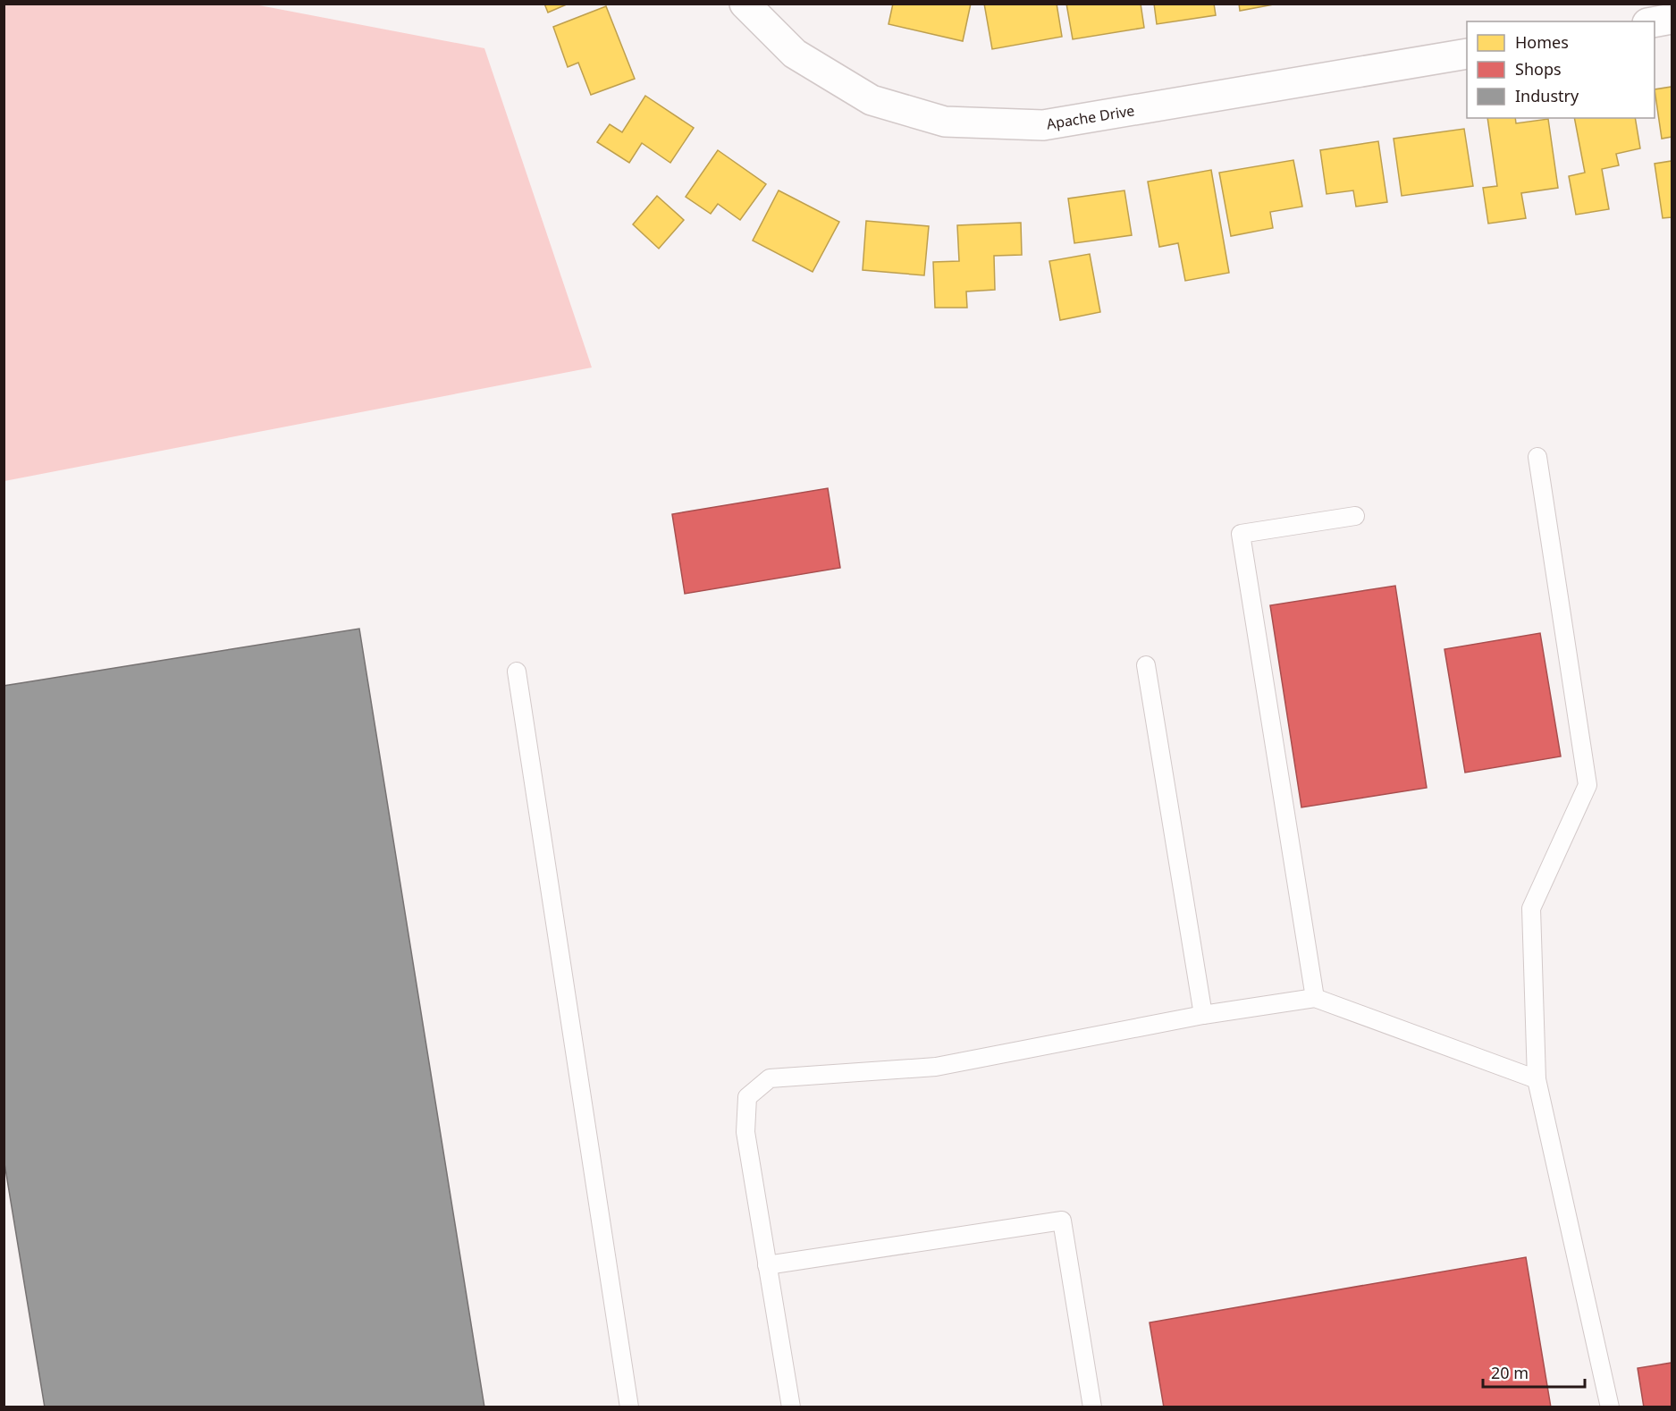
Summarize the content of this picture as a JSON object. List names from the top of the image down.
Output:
{
  "streets": {
    "street": ["Apache Drive"]
  },
  "legend": ["Homes", "Shops", "Industry"],
  "scale_bar": "20 m"
}
